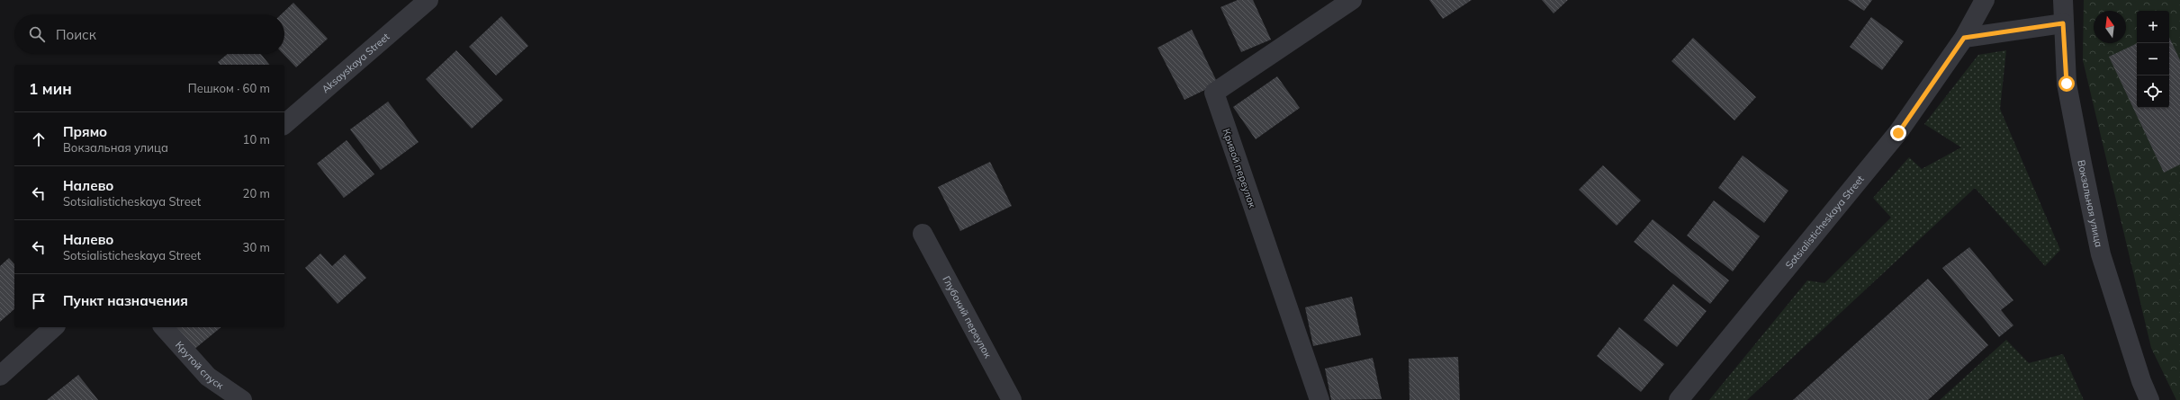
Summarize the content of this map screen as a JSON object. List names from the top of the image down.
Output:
{
  "streets": {
    "street": [
      "Aksayskaya Street",
      "Кривой переулок",
      "Вокзальная улица",
      "Sotsialisticheskaya Street",
      "Глубокий переулок",
      "Крутой спуск"
    ]
  },
  "north": "top",
  "page": {
    "map_buttons": ["+", "−"],
    "search": "Поиск",
    "heading": ["1 мин", "Пешком · 60 m"],
    "list": [
      ["Прямо", "Вокзальная улица", "10 m"],
      ["Налево", "Sotsialisticheskaya Street", "20 m"],
      ["Налево", "Sotsialisticheskaya Street", "30 m"],
      "Пункт назначения"
    ]
  }
}
